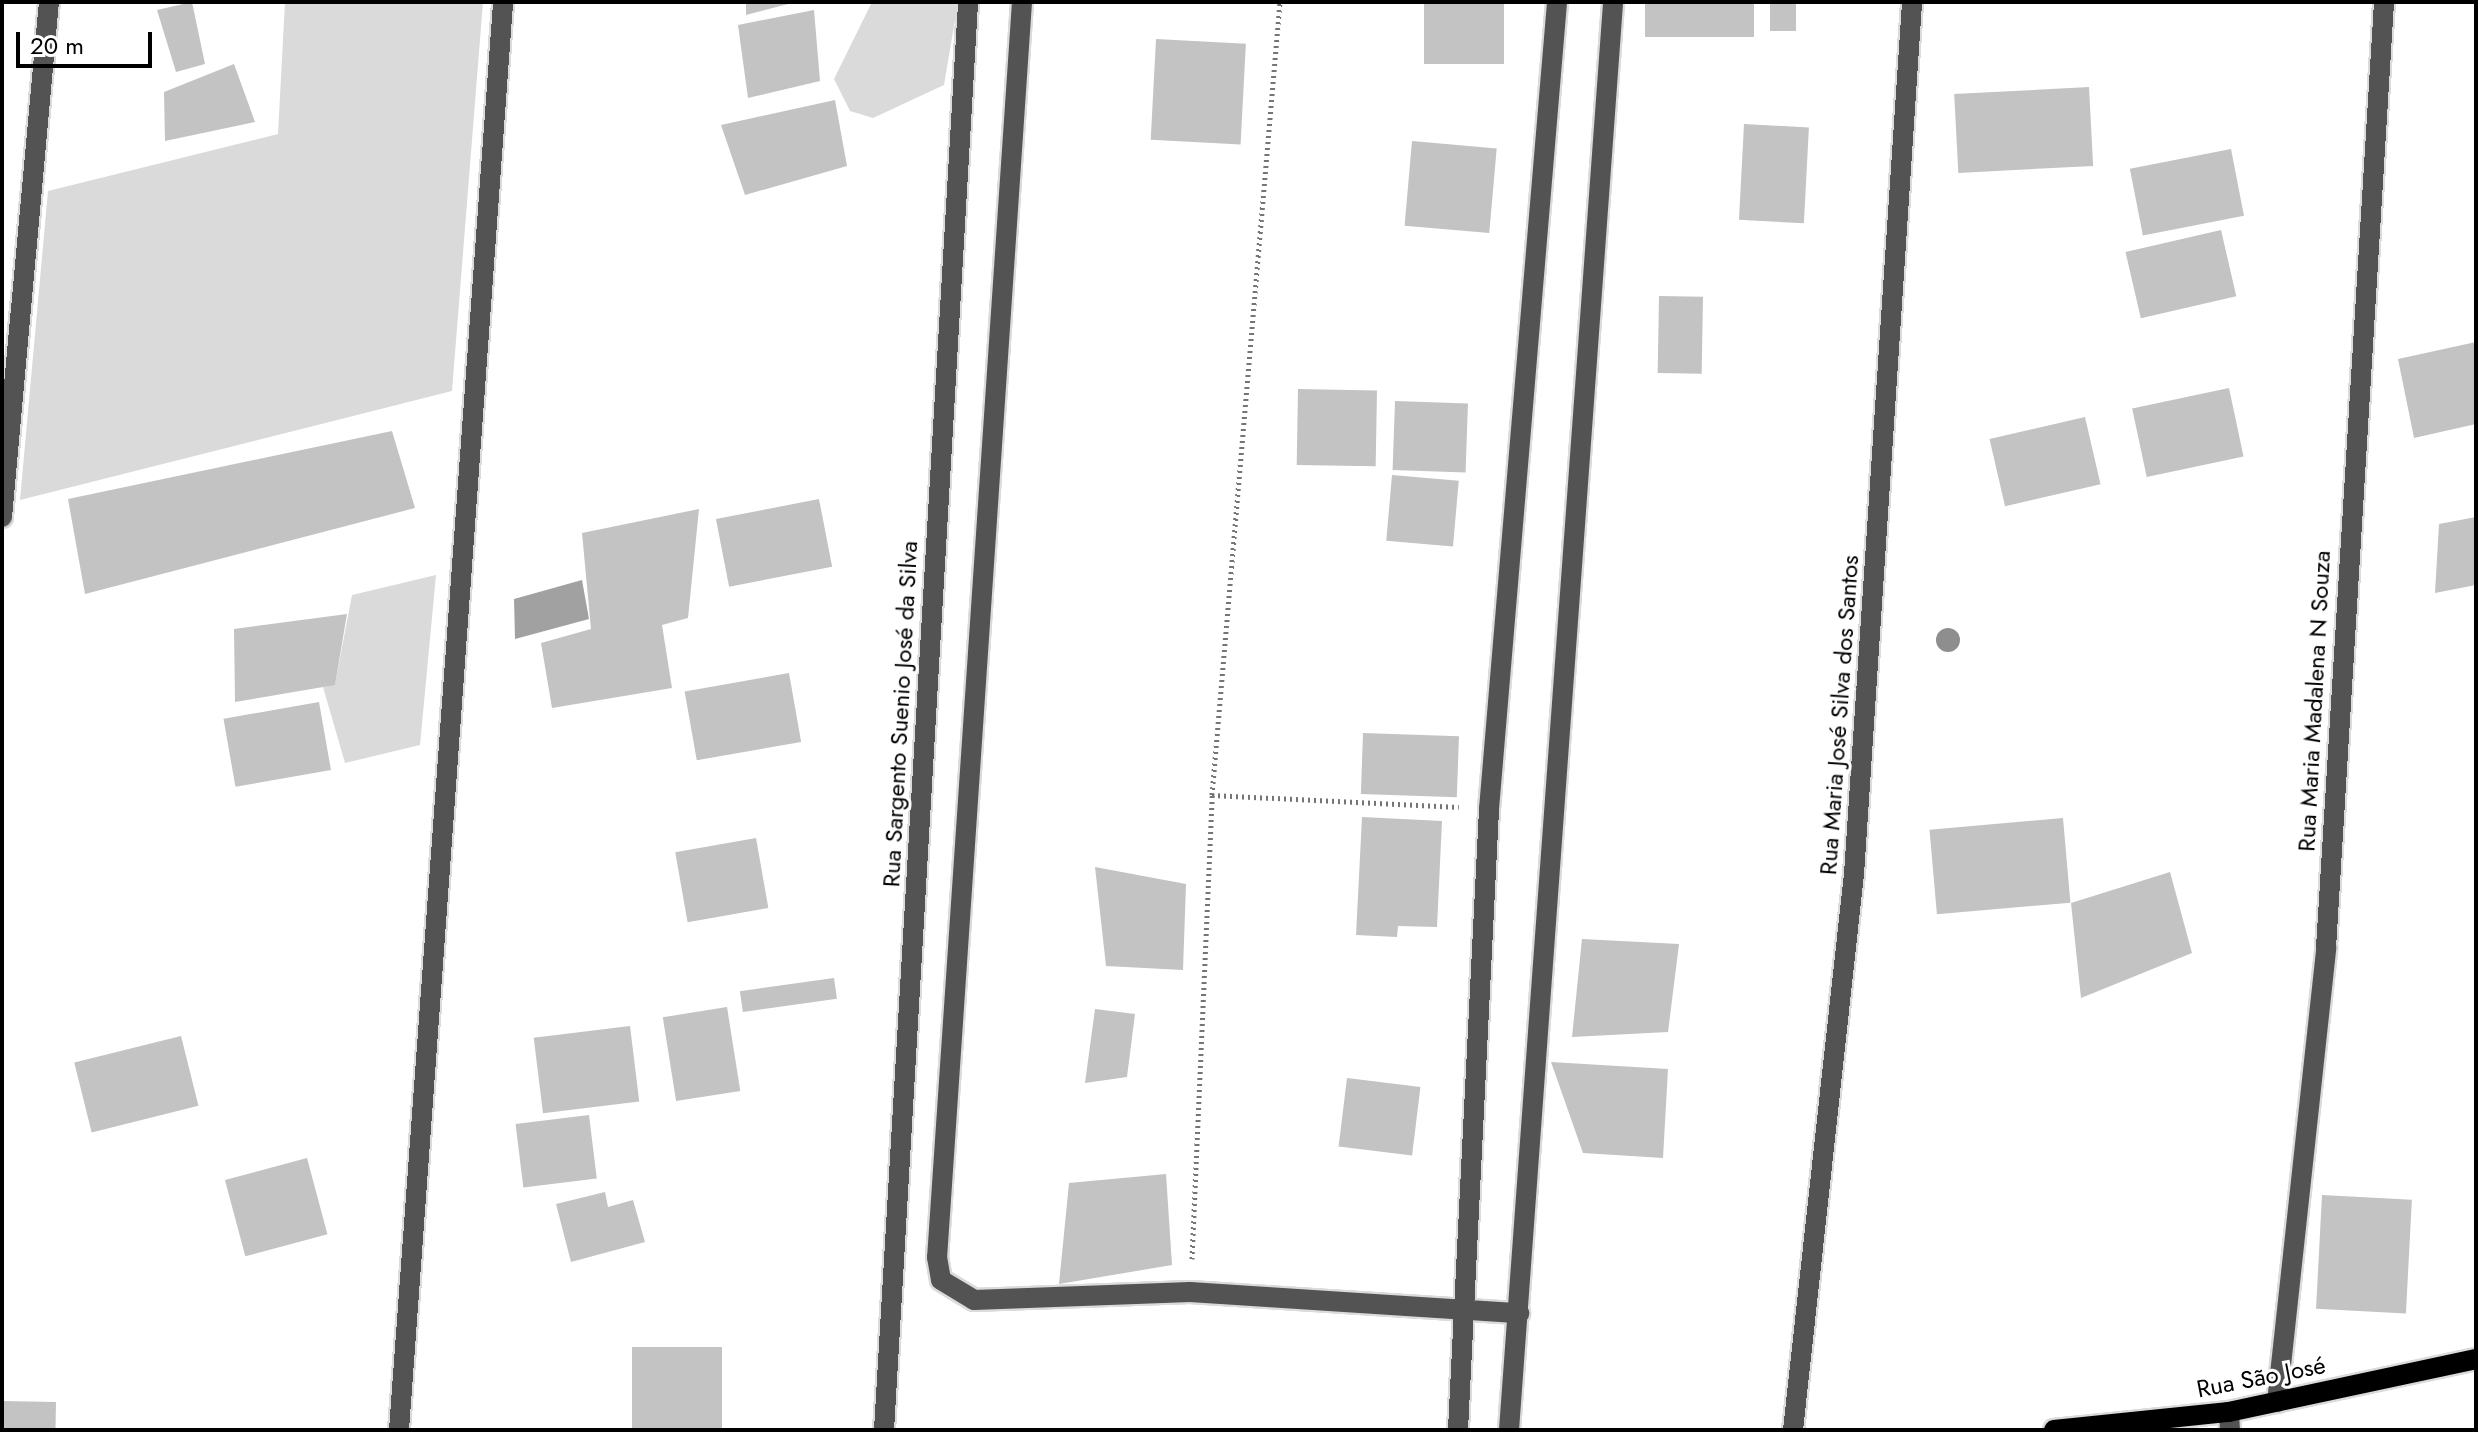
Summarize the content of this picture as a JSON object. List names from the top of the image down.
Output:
{
  "streets": {
    "main road": ["Rua São José"],
    "street": ["Rua Maria Madalena N Souza", "Rua Sargento Suenio José da Silva", "Rua Maria José Silva dos Santos"]
  },
  "crossings": [
    ["Rua Maria Madalena N Souza", "Rua São José"]
  ],
  "scale_bar": "20 m"
}
